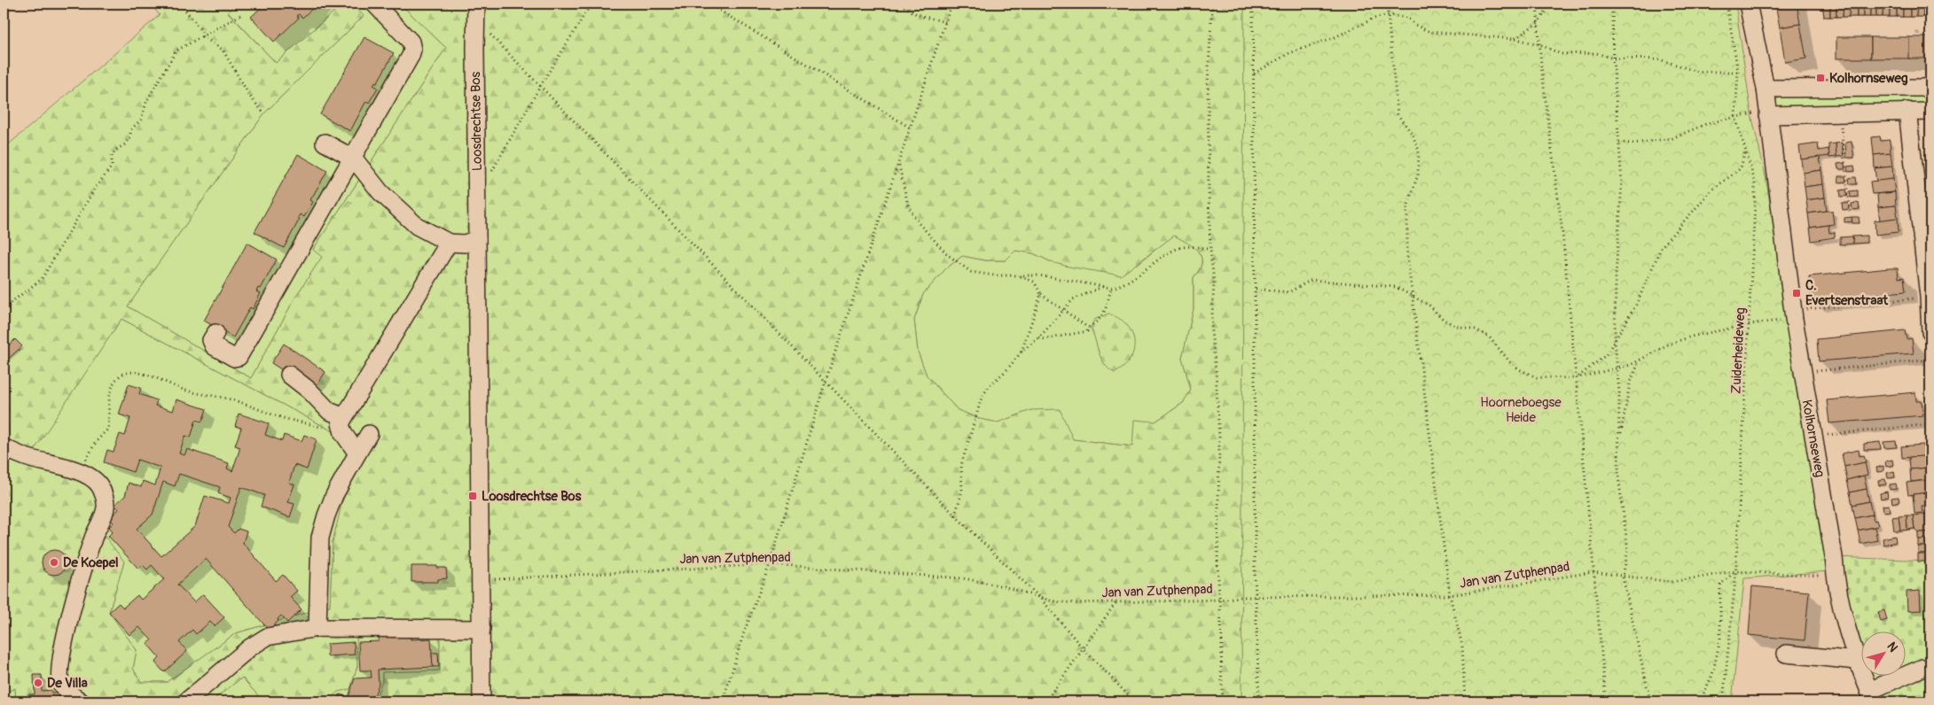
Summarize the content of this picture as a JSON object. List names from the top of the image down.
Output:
{
  "streets": {
    "street": ["Loosdrechtse Bos", "Kolhornseweg"],
    "path": ["Zuiderheideweg", "Jan van Zutphenpad"]
  },
  "crossings": [
    ["Loosdrechtse Bos", "Jan van Zutphenpad"],
    ["Zuiderheideweg", "Jan van Zutphenpad"],
    ["Kolhornseweg", "Jan van Zutphenpad"]
  ],
  "parks": ["Hoorneboegse Heide"],
  "places": {
    "transit": ["Kolhornseweg", "C. Evertsenstraat", "Loosdrechtse Bos"],
    "other": ["De Koepel", "De Villa"]
  },
  "north": "top right"
}
